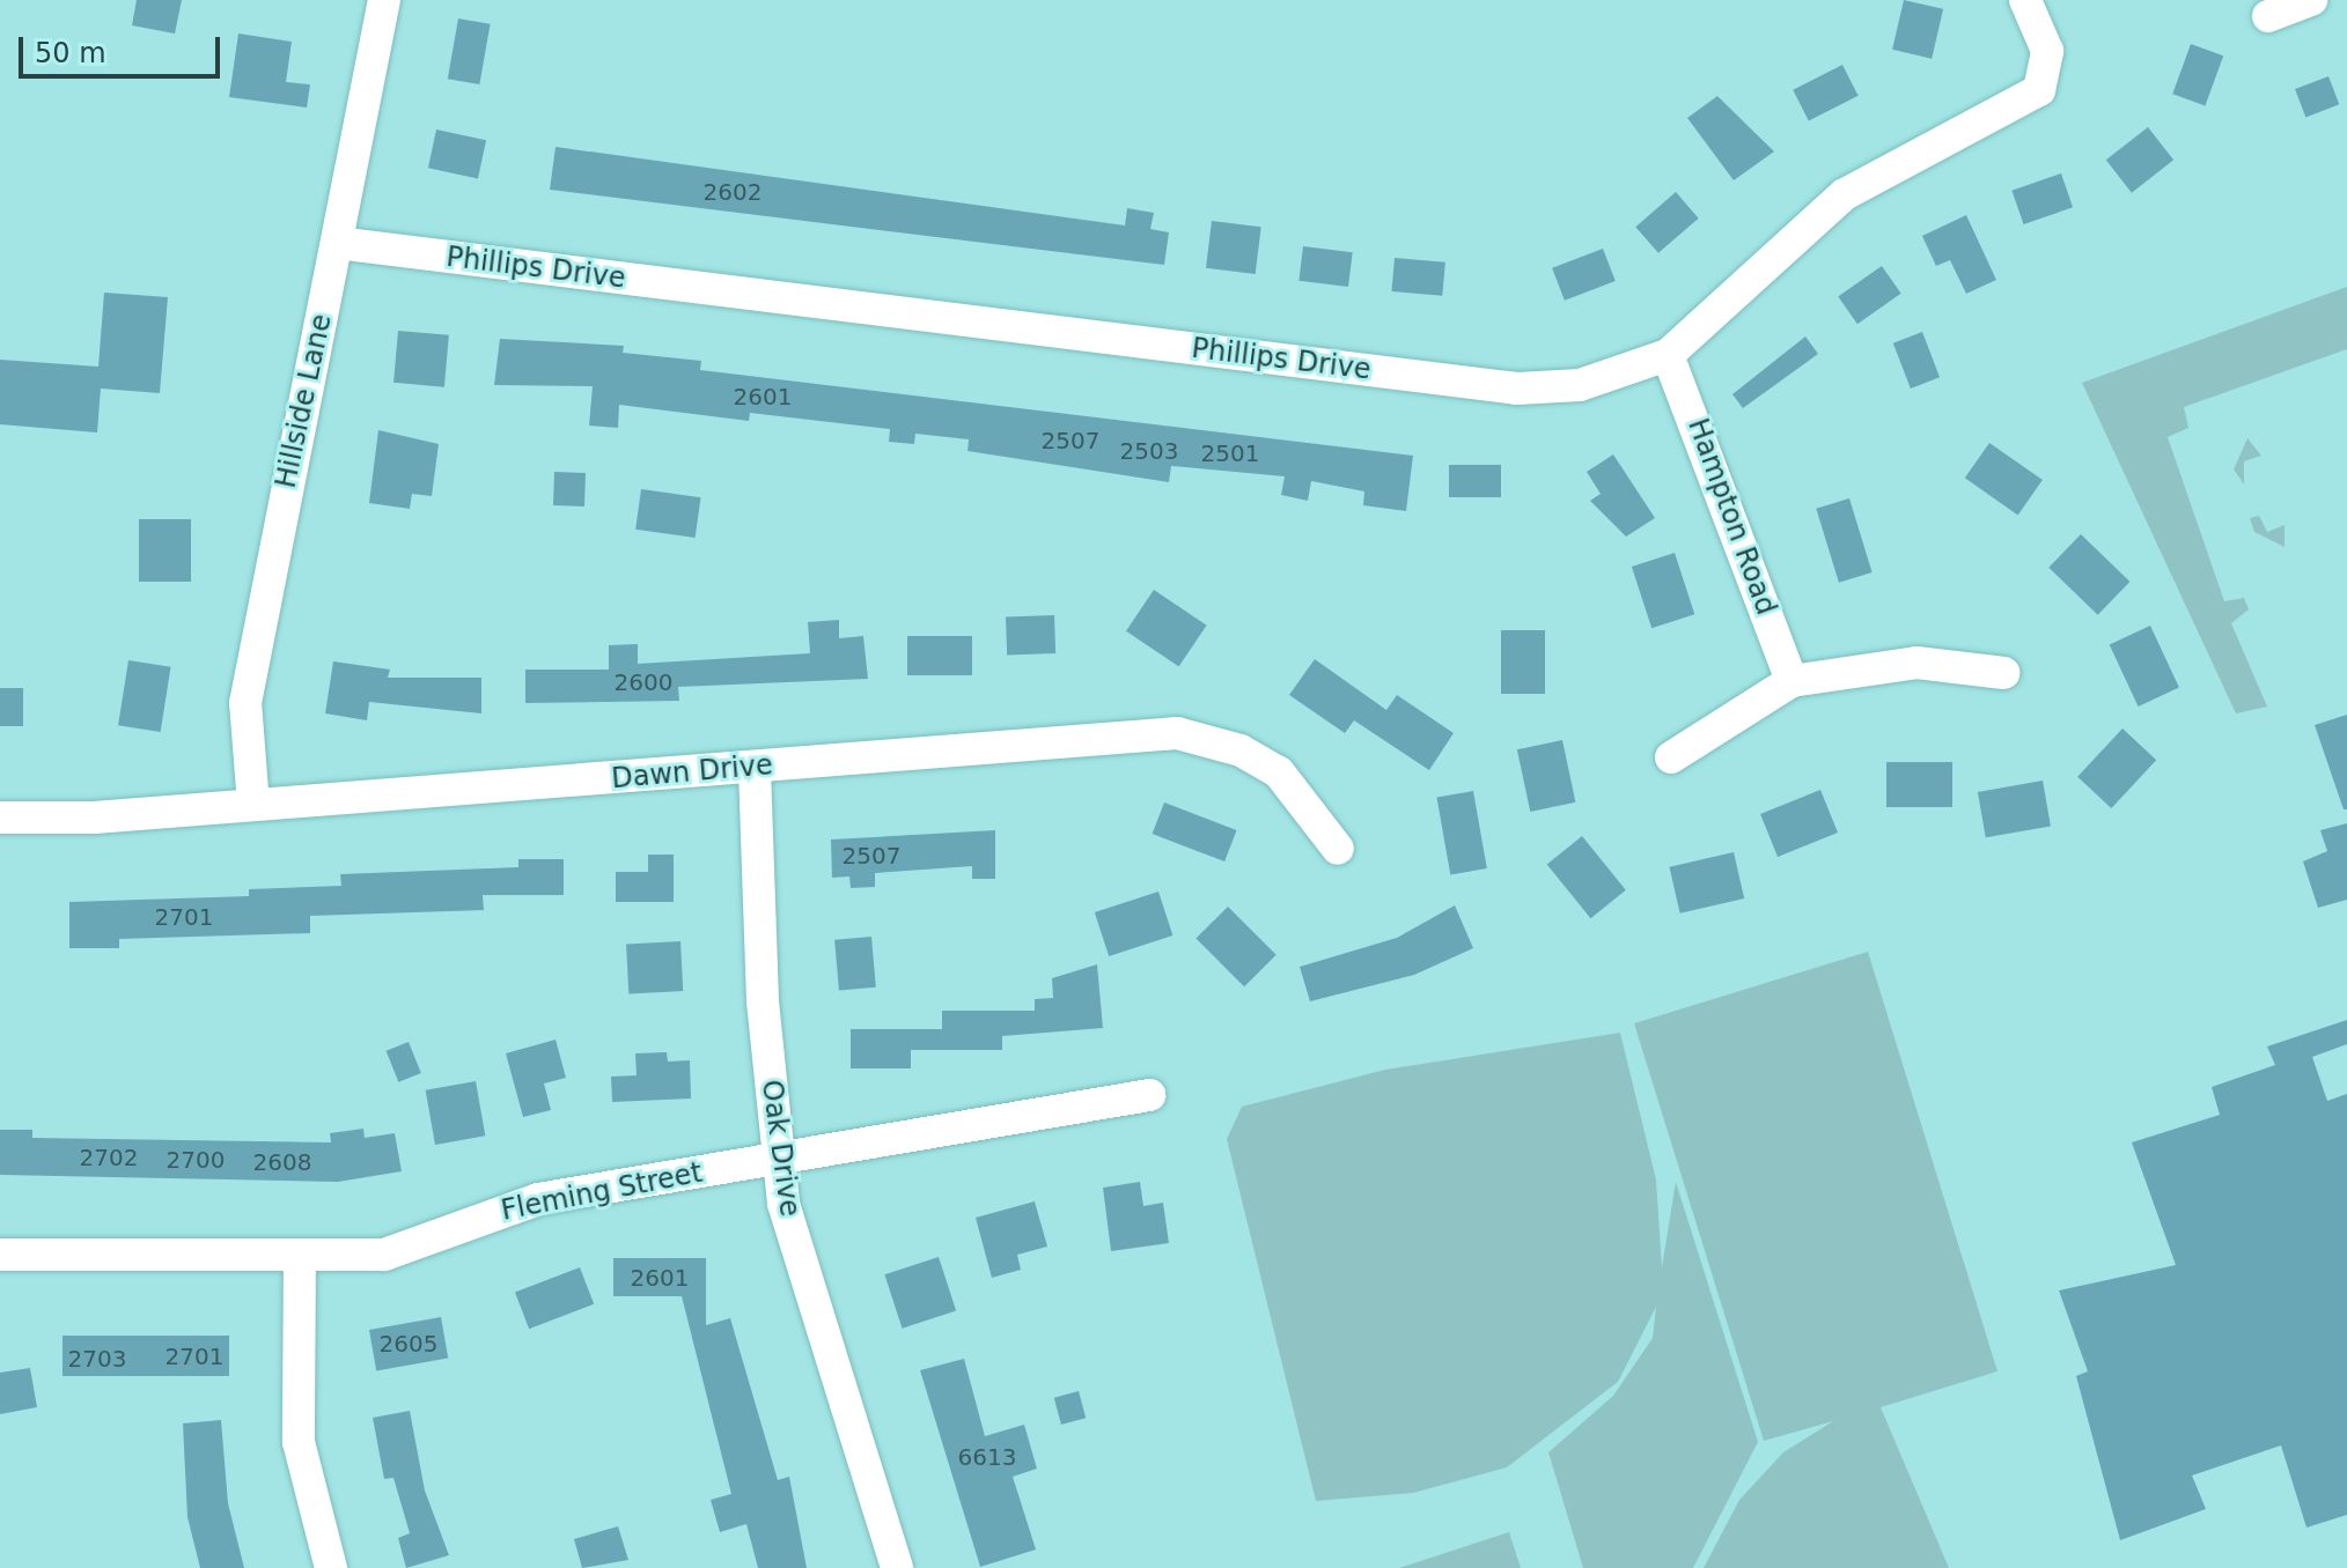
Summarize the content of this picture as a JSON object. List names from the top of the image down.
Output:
{
  "streets": {
    "street": [
      "Phillips Drive",
      "Hillside Lane",
      "Hampton Road",
      "Dawn Drive",
      "Oak Drive",
      "Fleming Street"
    ]
  },
  "crossings": [
    ["Phillips Drive", "Hillside Lane"],
    ["Phillips Drive", "Hampton Road"],
    ["Hillside Lane", "Dawn Drive"],
    ["Dawn Drive", "Oak Drive"],
    ["Oak Drive", "Fleming Street"]
  ],
  "house_numbers": [
    "2602",
    "2601",
    "2507",
    "2503",
    "2501",
    "2600",
    "2507",
    "2701",
    "2702",
    "2700",
    "2608",
    "2601",
    "2605",
    "2701",
    "2703",
    "6613"
  ],
  "scale_bar": "50 m"
}
